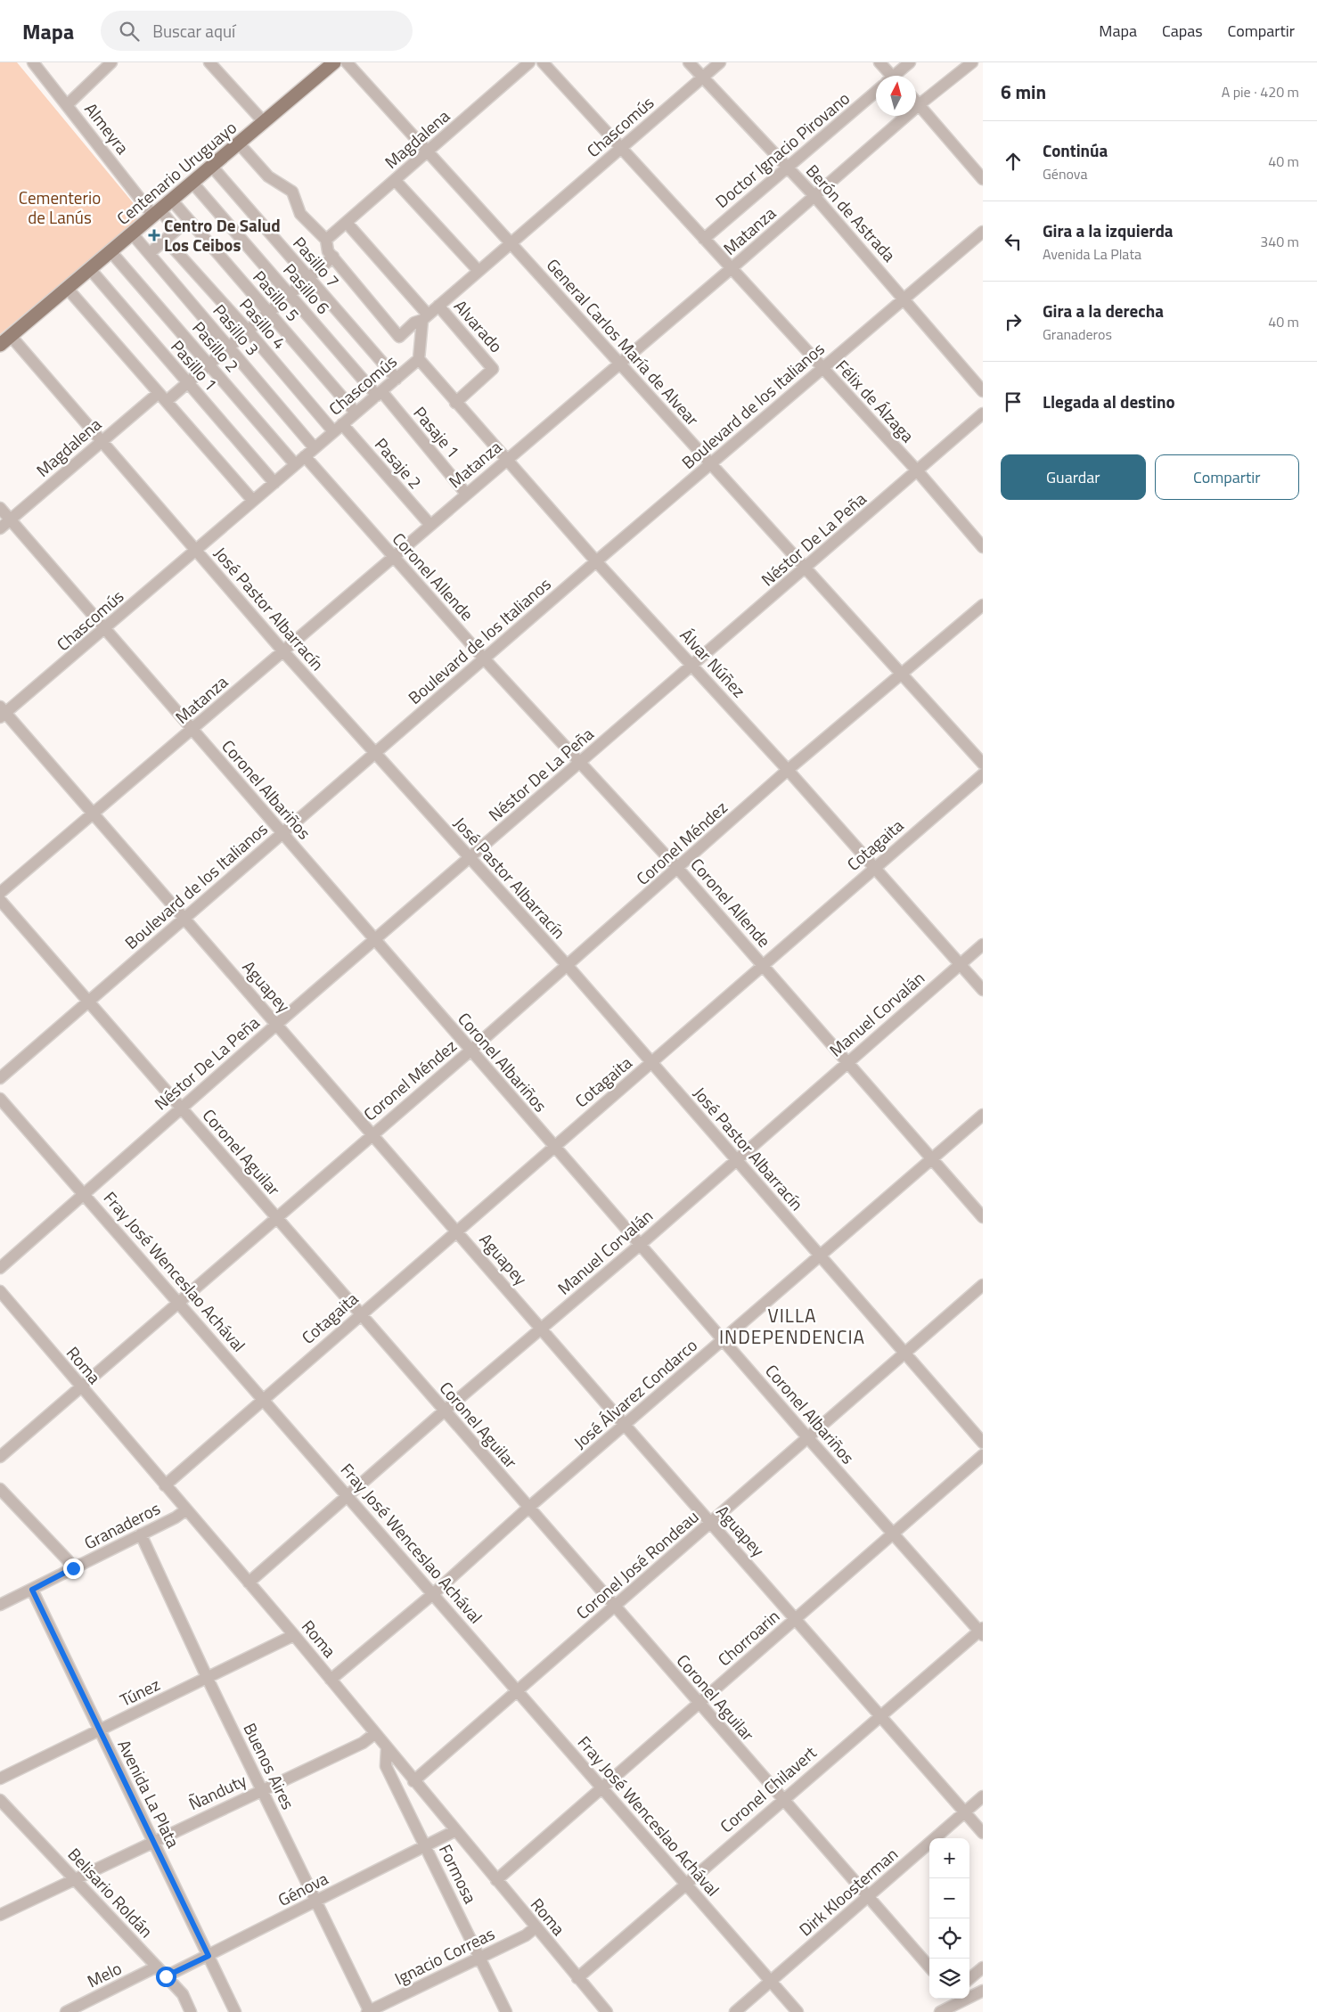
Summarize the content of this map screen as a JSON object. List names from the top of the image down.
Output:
{
  "streets": {
    "main road": ["Centenario Uruguayo"],
    "street": [
      "Chascomús",
      "Almeyra",
      "Magdalena",
      "Doctor Ignacio Pirovano",
      "Berón de Astrada",
      "Matanza",
      "Pasillo 7",
      "Pasillo 6",
      "Pasillo 5",
      "Pasillo 4",
      "Alvarado",
      "Pasillo 3",
      "General Carlos María de Alvear",
      "Pasillo 2",
      "Pasillo 1",
      "Félix de Álzaga",
      "Boulevard de los Italianos",
      "Pasaje 1",
      "Pasaje 2",
      "Néstor De La Peña",
      "Coronel Allende",
      "José Pastor Albarracín",
      "Álvar Núñez",
      "Coronel Albariños",
      "Coronel Méndez",
      "Cotagaita",
      "Aguapey",
      "Manuel Corvalán",
      "Coronel Aguilar",
      "Fray José Wenceslao Achával",
      "Roma",
      "José Álvarez Condarco",
      "Granaderos",
      "Coronel José Rondeau",
      "Chorroarin",
      "Túnez",
      "Buenos Aires",
      "Coronel Chilavert",
      "Ñanduty",
      "Avenida La Plata",
      "Formosa",
      "Génova",
      "Dirk Kloosterman",
      "Belisario Roldán",
      "Ignacio Correas",
      "Melo"
    ]
  },
  "crossings": [
    ["Chascomús", "Berón de Astrada"],
    ["Chascomús", "Pasillo 7"],
    ["Chascomús", "Pasillo 6"],
    ["Chascomús", "Pasillo 5"],
    ["Chascomús", "Pasillo 4"],
    ["Chascomús", "Alvarado"],
    ["Chascomús", "Pasillo 3"],
    ["Chascomús", "General Carlos María de Alvear"],
    ["Chascomús", "Pasillo 2"],
    ["Chascomús", "Pasillo 1"],
    ["Chascomús", "Félix de Álzaga"],
    ["Chascomús", "Pasaje 1"],
    ["Chascomús", "Pasaje 2"],
    ["Chascomús", "Coronel Allende"],
    ["Chascomús", "José Pastor Albarracín"],
    ["Chascomús", "Álvar Núñez"],
    ["Chascomús", "Coronel Albariños"],
    ["Chascomús", "Aguapey"],
    ["Almeyra", "Centenario Uruguayo"],
    ["Almeyra", "Pasillo 4"],
    ["Magdalena", "Pasillo 7"],
    ["Magdalena", "Pasillo 6"],
    ["Magdalena", "Pasillo 5"],
    ["Magdalena", "Pasillo 4"],
    ["Magdalena", "Pasillo 3"],
    ["Magdalena", "General Carlos María de Alvear"],
    ["Magdalena", "Pasillo 2"],
    ["Magdalena", "Pasillo 1"],
    ["Magdalena", "José Pastor Albarracín"],
    ["Magdalena", "Coronel Albariños"],
    ["Doctor Ignacio Pirovano", "Berón de Astrada"],
    ["Doctor Ignacio Pirovano", "Félix de Álzaga"],
    ["Centenario Uruguayo", "Pasillo 7"],
    ["Centenario Uruguayo", "Pasillo 6"],
    ["Centenario Uruguayo", "Pasillo 5"],
    ["Centenario Uruguayo", "Pasillo 3"],
    ["Centenario Uruguayo", "Pasillo 2"],
    ["Centenario Uruguayo", "Pasillo 1"],
    ["Centenario Uruguayo", "José Pastor Albarracín"],
    ["Berón de Astrada", "Matanza"],
    ["Berón de Astrada", "Boulevard de los Italianos"],
    ["Matanza", "General Carlos María de Alvear"],
    ["Matanza", "Félix de Álzaga"],
    ["Matanza", "Pasaje 1"],
    ["Matanza", "Pasaje 2"],
    ["Matanza", "Coronel Allende"],
    ["Matanza", "José Pastor Albarracín"],
    ["Matanza", "Álvar Núñez"],
    ["Matanza", "Coronel Albariños"],
    ["Matanza", "Aguapey"],
    ["Pasillo 6", "Pasaje 1"],
    ["Pasillo 4", "Pasaje 2"],
    ["Alvarado", "Álvar Núñez"],
    ["General Carlos María de Alvear", "Boulevard de los Italianos"],
    ["General Carlos María de Alvear", "Néstor De La Peña"],
    ["General Carlos María de Alvear", "Coronel Méndez"],
    ["Félix de Álzaga", "Boulevard de los Italianos"],
    ["Félix de Álzaga", "Néstor De La Peña"],
    ["Boulevard de los Italianos", "Coronel Allende"],
    ["Boulevard de los Italianos", "José Pastor Albarracín"],
    ["Boulevard de los Italianos", "Álvar Núñez"],
    ["Boulevard de los Italianos", "Coronel Albariños"],
    ["Boulevard de los Italianos", "Aguapey"],
    ["Boulevard de los Italianos", "Coronel Aguilar"],
    ["Néstor De La Peña", "Coronel Allende"],
    ["Néstor De La Peña", "José Pastor Albarracín"],
    ["Néstor De La Peña", "Álvar Núñez"],
    ["Néstor De La Peña", "Coronel Albariños"],
    ["Néstor De La Peña", "Aguapey"],
    ["Néstor De La Peña", "Coronel Aguilar"],
    ["Néstor De La Peña", "Fray José Wenceslao Achával"],
    ["Coronel Allende", "Coronel Méndez"],
    ["Coronel Allende", "Cotagaita"],
    ["Coronel Allende", "Manuel Corvalán"],
    ["Coronel Allende", "José Álvarez Condarco"],
    ["José Pastor Albarracín", "Coronel Méndez"],
    ["José Pastor Albarracín", "Cotagaita"],
    ["José Pastor Albarracín", "Manuel Corvalán"],
    ["José Pastor Albarracín", "José Álvarez Condarco"],
    ["José Pastor Albarracín", "Coronel José Rondeau"],
    ["Álvar Núñez", "Coronel Méndez"],
    ["Álvar Núñez", "Cotagaita"],
    ["Álvar Núñez", "Manuel Corvalán"],
    ["Coronel Albariños", "Coronel Méndez"],
    ["Coronel Albariños", "Cotagaita"],
    ["Coronel Albariños", "Manuel Corvalán"],
    ["Coronel Albariños", "José Álvarez Condarco"],
    ["Coronel Albariños", "Coronel José Rondeau"],
    ["Coronel Albariños", "Chorroarin"],
    ["Coronel Albariños", "Coronel Chilavert"],
    ["Coronel Méndez", "Aguapey"],
    ["Coronel Méndez", "Coronel Aguilar"],
    ["Coronel Méndez", "Fray José Wenceslao Achával"],
    ["Coronel Méndez", "Roma"],
    ["Cotagaita", "Aguapey"],
    ["Cotagaita", "Coronel Aguilar"],
    ["Cotagaita", "Fray José Wenceslao Achával"],
    ["Cotagaita", "Roma"],
    ["Aguapey", "Manuel Corvalán"],
    ["Aguapey", "José Álvarez Condarco"],
    ["Aguapey", "Coronel José Rondeau"],
    ["Aguapey", "Chorroarin"],
    ["Aguapey", "Coronel Chilavert"],
    ["Aguapey", "Dirk Kloosterman"],
    ["Manuel Corvalán", "Coronel Aguilar"],
    ["Manuel Corvalán", "Fray José Wenceslao Achával"],
    ["Manuel Corvalán", "Roma"],
    ["Coronel Aguilar", "José Álvarez Condarco"],
    ["Coronel Aguilar", "Coronel José Rondeau"],
    ["Coronel Aguilar", "Chorroarin"],
    ["Coronel Aguilar", "Coronel Chilavert"],
    ["Coronel Aguilar", "Dirk Kloosterman"],
    ["Fray José Wenceslao Achával", "José Álvarez Condarco"],
    ["Fray José Wenceslao Achával", "Coronel José Rondeau"],
    ["Fray José Wenceslao Achával", "Chorroarin"],
    ["Fray José Wenceslao Achával", "Coronel Chilavert"],
    ["Fray José Wenceslao Achával", "Dirk Kloosterman"],
    ["Roma", "José Álvarez Condarco"],
    ["Roma", "Granaderos"],
    ["Roma", "Coronel José Rondeau"],
    ["Roma", "Chorroarin"],
    ["Roma", "Túnez"],
    ["Roma", "Coronel Chilavert"],
    ["Roma", "Ñanduty"],
    ["Roma", "Formosa"],
    ["Roma", "Génova"],
    ["Roma", "Ignacio Correas"],
    ["Granaderos", "Buenos Aires"],
    ["Granaderos", "Avenida La Plata"],
    ["Túnez", "Buenos Aires"],
    ["Túnez", "Avenida La Plata"],
    ["Buenos Aires", "Ñanduty"],
    ["Buenos Aires", "Génova"],
    ["Buenos Aires", "Ignacio Correas"],
    ["Ñanduty", "Avenida La Plata"],
    ["Ñanduty", "Belisario Roldán"],
    ["Avenida La Plata", "Génova"],
    ["Formosa", "Génova"],
    ["Formosa", "Ignacio Correas"],
    ["Génova", "Belisario Roldán"],
    ["Belisario Roldán", "Melo"]
  ],
  "districts": ["VILLA INDEPENDENCIA"],
  "parks": ["Cementerio de Lanús"],
  "places": {
    "health": ["Centro De Salud Los Ceibos"]
  },
  "north": "top",
  "page": {
    "header": "Mapa",
    "search": "Buscar aquí",
    "nav": ["Mapa", "Capas", "Compartir"],
    "heading": ["6 min", "A pie · 420 m"],
    "list": [
      ["Continúa", "Génova", "40 m"],
      ["Gira a la izquierda", "Avenida La Plata", "340 m"],
      ["Gira a la derecha", "Granaderos", "40 m"],
      "Llegada al destino"
    ],
    "buttons": ["Guardar", "Compartir"],
    "map_buttons": ["+", "−"]
  }
}
